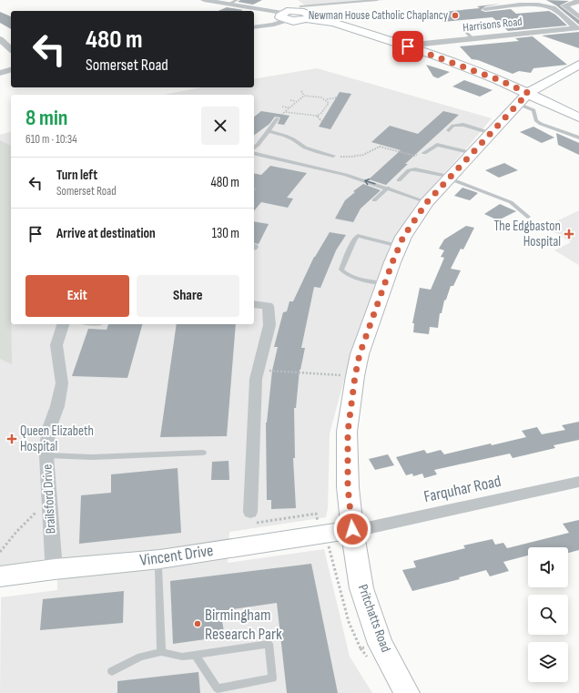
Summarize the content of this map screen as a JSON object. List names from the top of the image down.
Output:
{
  "streets": {
    "street": [
      "Harrisons Road",
      "Farquhar Road",
      "Brailsford Drive",
      "Vincent Drive",
      "Pritchatts Road"
    ]
  },
  "crossings": [
    ["Farquhar Road", "Vincent Drive"],
    ["Farquhar Road", "Pritchatts Road"],
    ["Brailsford Drive", "Vincent Drive"],
    ["Vincent Drive", "Pritchatts Road"]
  ],
  "places": {
    "other": ["Newman House Catholic Chaplancy", "Birmingham Research Park"],
    "health": ["The Edgbaston Hospital", "Queen Elizabeth Hospital"]
  },
  "page": {
    "turn": ["480 m", "Somerset Road"],
    "heading": ["8 min", "610 m · 10:34"],
    "list": [
      {
        "name": "Turn left",
        "note": "Somerset Road",
        "value": "480 m"
      },
      {
        "name": "Arrive at destination",
        "value": "130 m"
      }
    ],
    "buttons": ["Exit", "Share"]
  }
}
